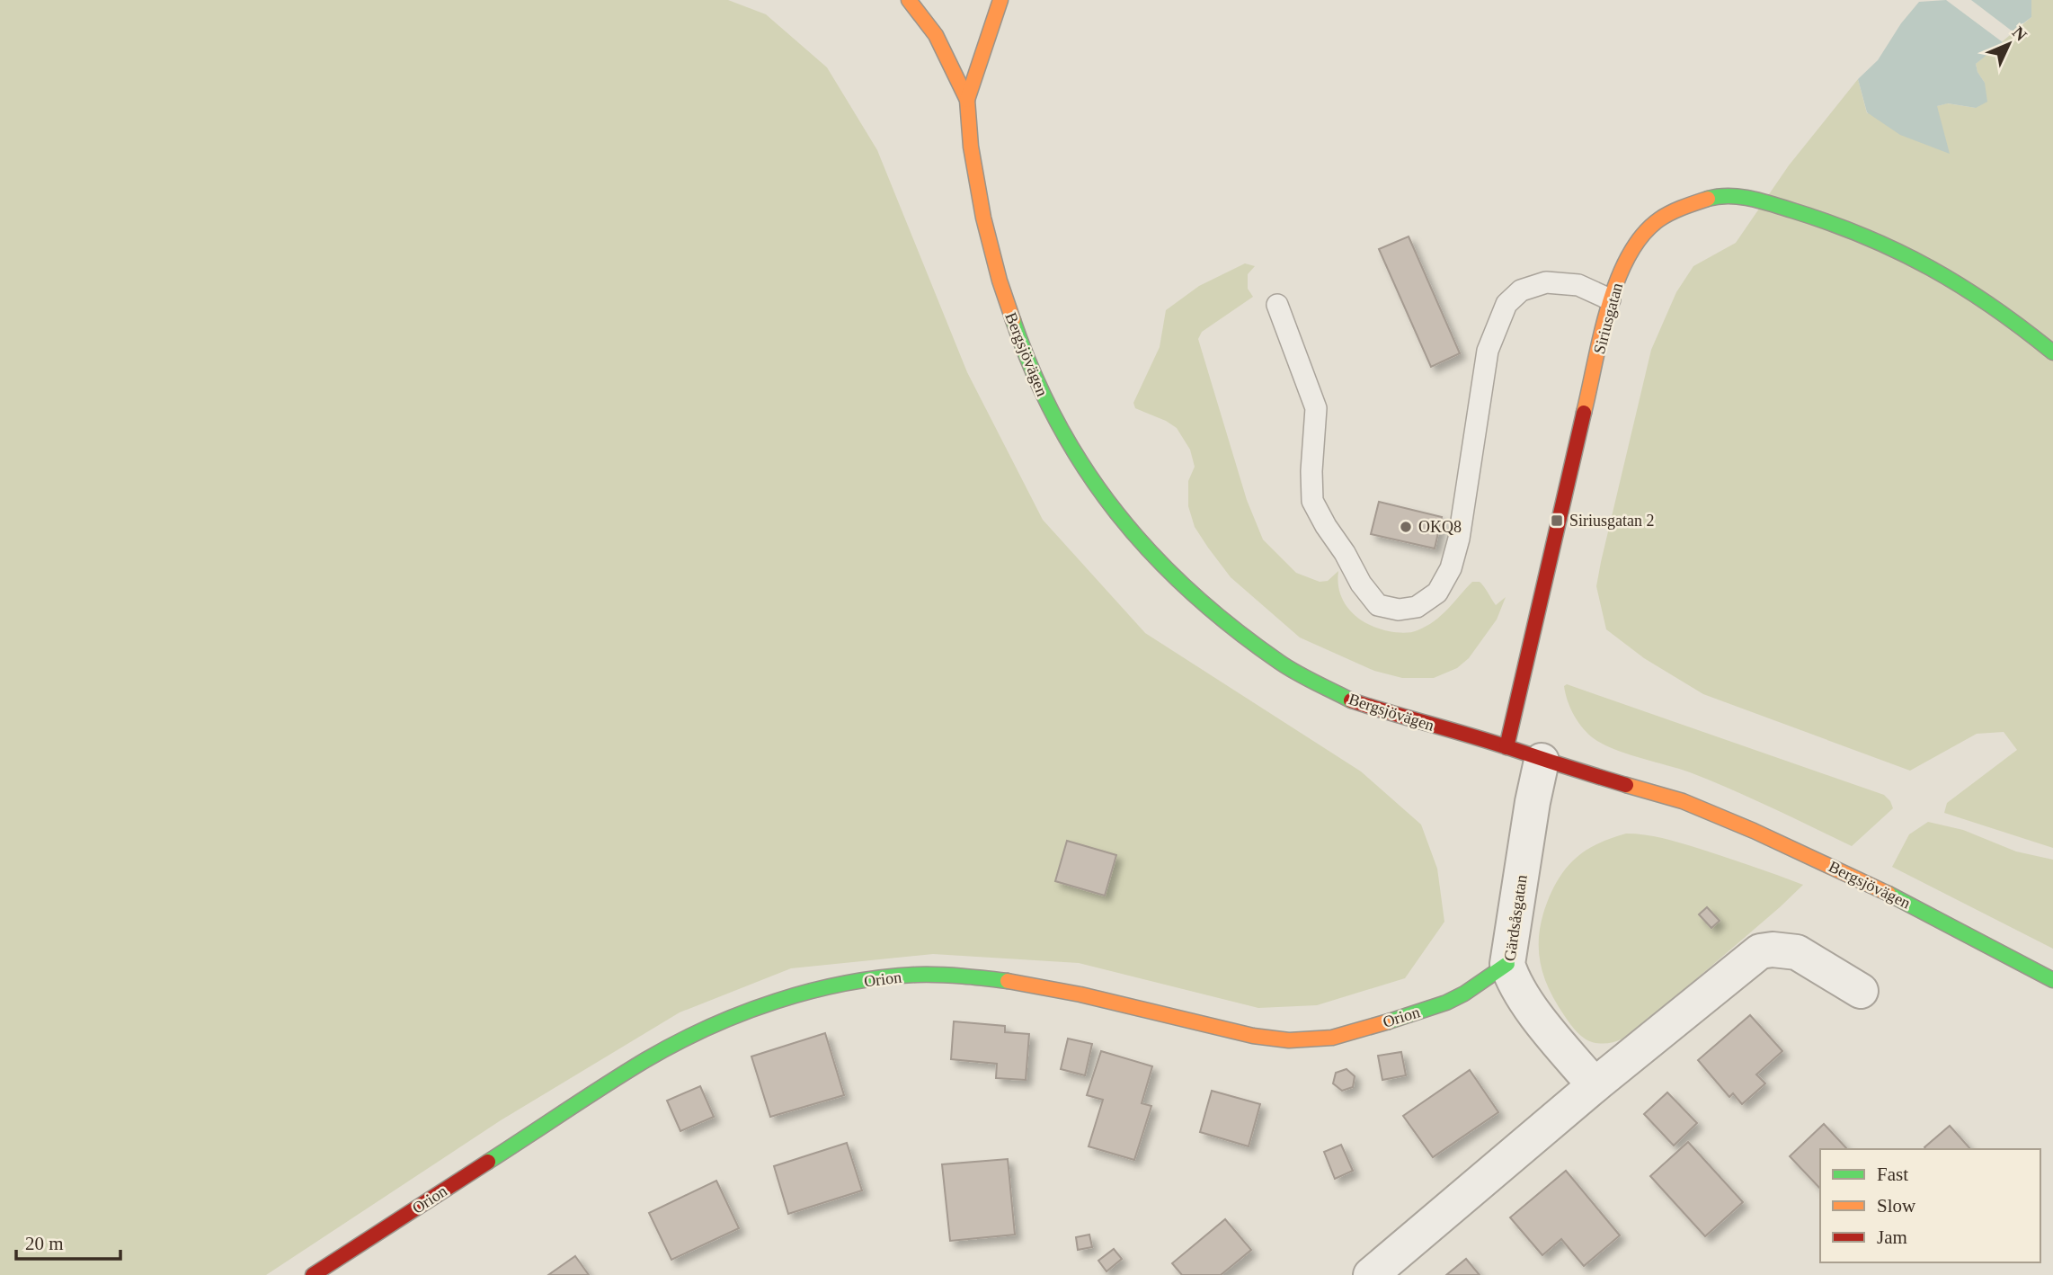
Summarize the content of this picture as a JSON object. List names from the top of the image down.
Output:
{
  "streets": {
    "street": [
      "Siriusgatan",
      "Bergsjövägen",
      "Gärdsåsgatan",
      "Orion"
    ]
  },
  "crossings": [
    ["Siriusgatan", "Bergsjövägen"],
    ["Bergsjövägen", "Gärdsåsgatan"],
    ["Gärdsåsgatan", "Orion"]
  ],
  "places": {
    "transit": ["Siriusgatan 2"],
    "other": ["OKQ8"]
  },
  "legend": ["Fast", "Slow", "Jam"],
  "scale_bar": "20 m",
  "north": "top right"
}
